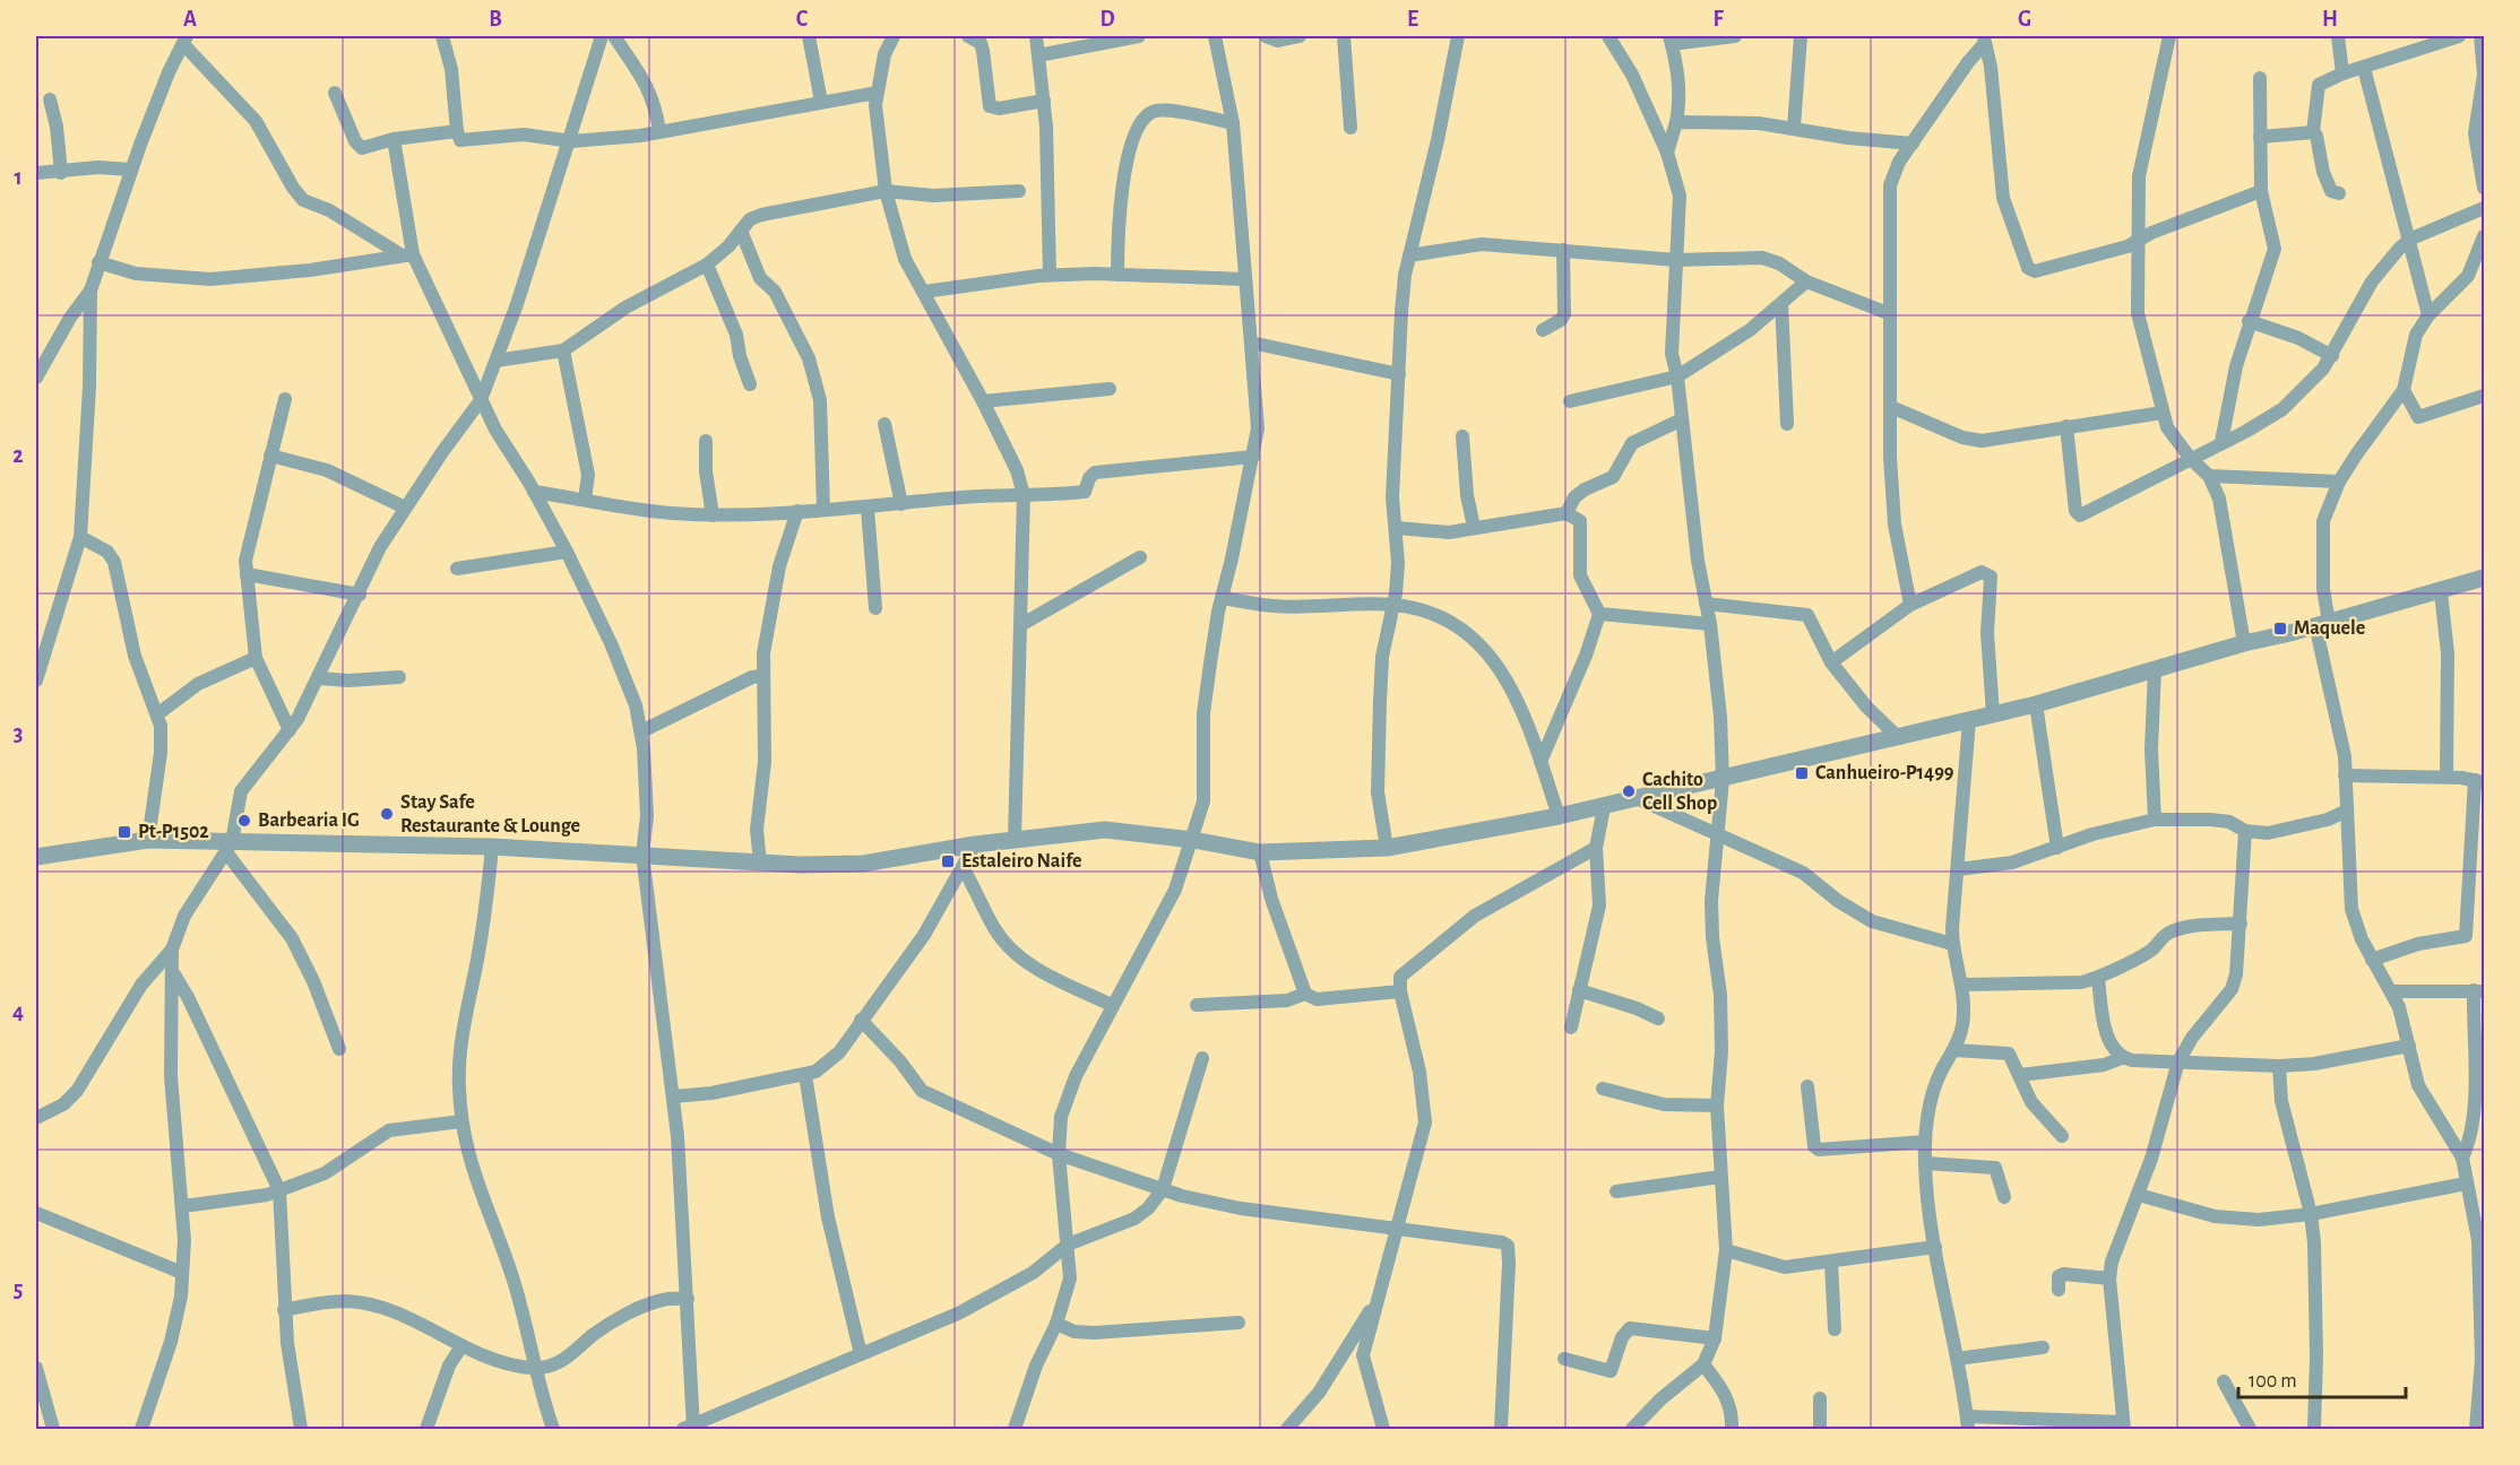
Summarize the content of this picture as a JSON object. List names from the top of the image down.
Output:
{
  "places": {
    "transit": [
      "Maquele",
      "Canhueiro-P1499",
      "Pt-P1502",
      "Estaleiro Naife"
    ],
    "other": ["Cachito Cell Shop", "Stay Safe Restaurante & Lounge", "Barbearia IG"]
  },
  "scale_bar": "100 m",
  "grid": {
    "columns": [
      "A",
      "B",
      "C",
      "D",
      "E",
      "F",
      "G",
      "H"
    ],
    "rows": [
      "1",
      "2",
      "3",
      "4",
      "5"
    ]
  }
}
